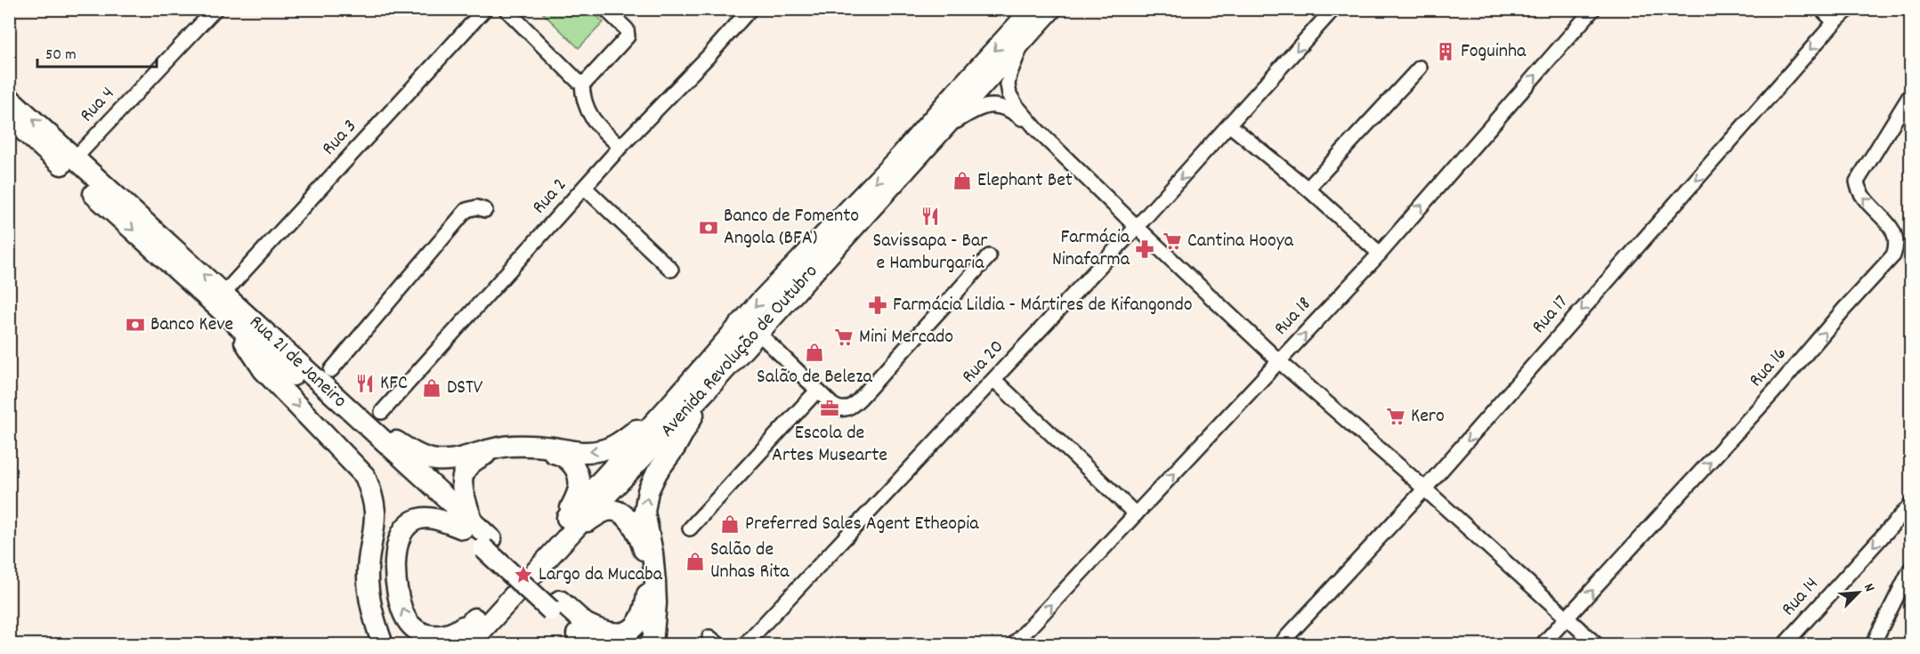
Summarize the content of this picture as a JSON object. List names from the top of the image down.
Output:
{
  "streets": {
    "main road": ["Avenida Revolução de Outubro", "Rua 21 de Janeiro"],
    "street": [
      "Rua 4",
      "Rua 3",
      "Rua 2",
      "Rua 17",
      "Rua 18",
      "Rua 20",
      "Rua 16",
      "Rua 14"
    ]
  },
  "crossings": [
    ["Rua 4", "Rua 21 de Janeiro"],
    ["Rua 3", "Rua 21 de Janeiro"]
  ],
  "one_way": ["Rua 17", "Rua 18", "Rua 16"],
  "places": {
    "building": ["Foguinha"],
    "shop": [
      "Elephant Bet",
      "Salão de Beleza",
      "DSTV",
      "Preferred Sales Agent Etheopia",
      "Salão de Unhas Rita"
    ],
    "restaurant": ["Savissapa - Bar e Hamburgaria", "KFC"],
    "bank": ["Banco de Fomento Angola (BFA)", "Banco Keve"],
    "supermarket": ["Cantina Hooya", "Mini Mercado", "Kero"],
    "pharmacy": ["Farmácia Ninafarma", "Farmácia Lildia - Mártires de Kifangondo"],
    "office": ["Escola de Artes Musearte"],
    "place": ["Largo da Mucaba"]
  },
  "scale_bar": "50 m",
  "north": "top right"
}
